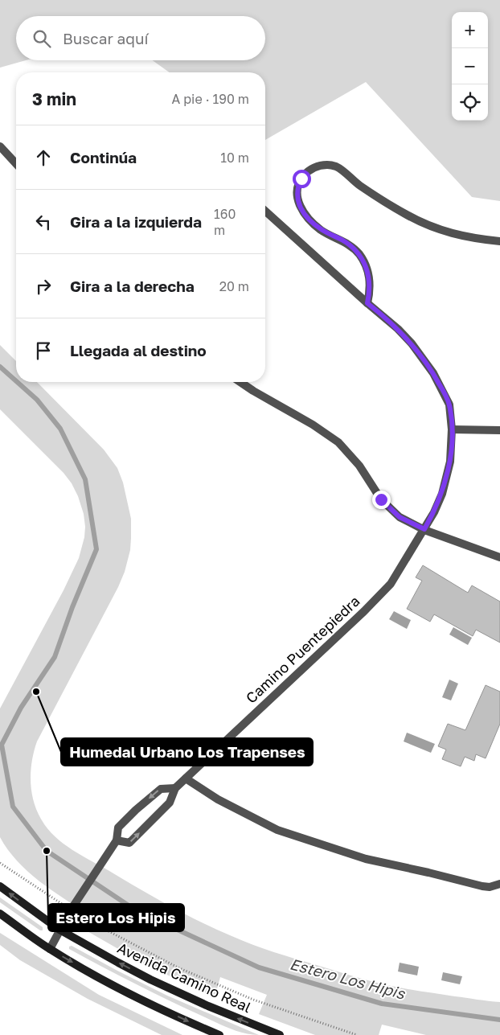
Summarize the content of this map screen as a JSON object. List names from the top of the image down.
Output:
{
  "streets": {
    "main road": ["Avenida Camino Real"],
    "street": ["Camino Puentepiedra"]
  },
  "water": ["Estero Los Hipis"],
  "places": ["Humedal Urbano Los Trapenses", "Estero Los Hipis"],
  "page": {
    "map_buttons": ["+", "−"],
    "search": "Buscar aquí",
    "heading": ["3 min", "A pie · 190 m"],
    "list": [
      ["Continúa", "10 m"],
      ["Gira a la izquierda", "160 m"],
      ["Gira a la derecha", "20 m"],
      "Llegada al destino"
    ]
  }
}
